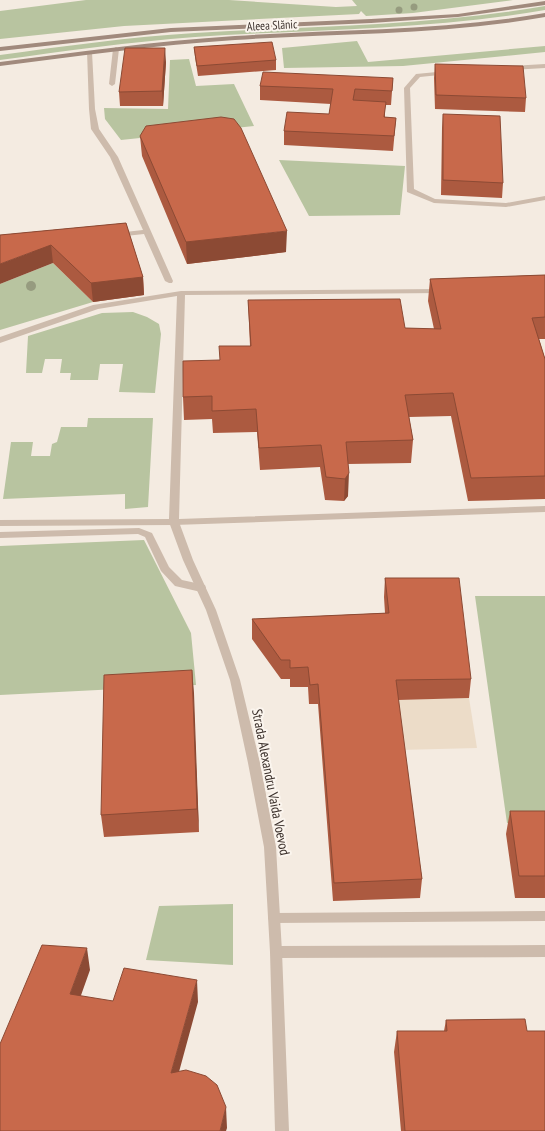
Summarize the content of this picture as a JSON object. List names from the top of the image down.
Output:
{
  "streets": {
    "main road": ["Aleea Slănic"],
    "street": ["Strada Alexandru Vaida Voevod"]
  }
}
